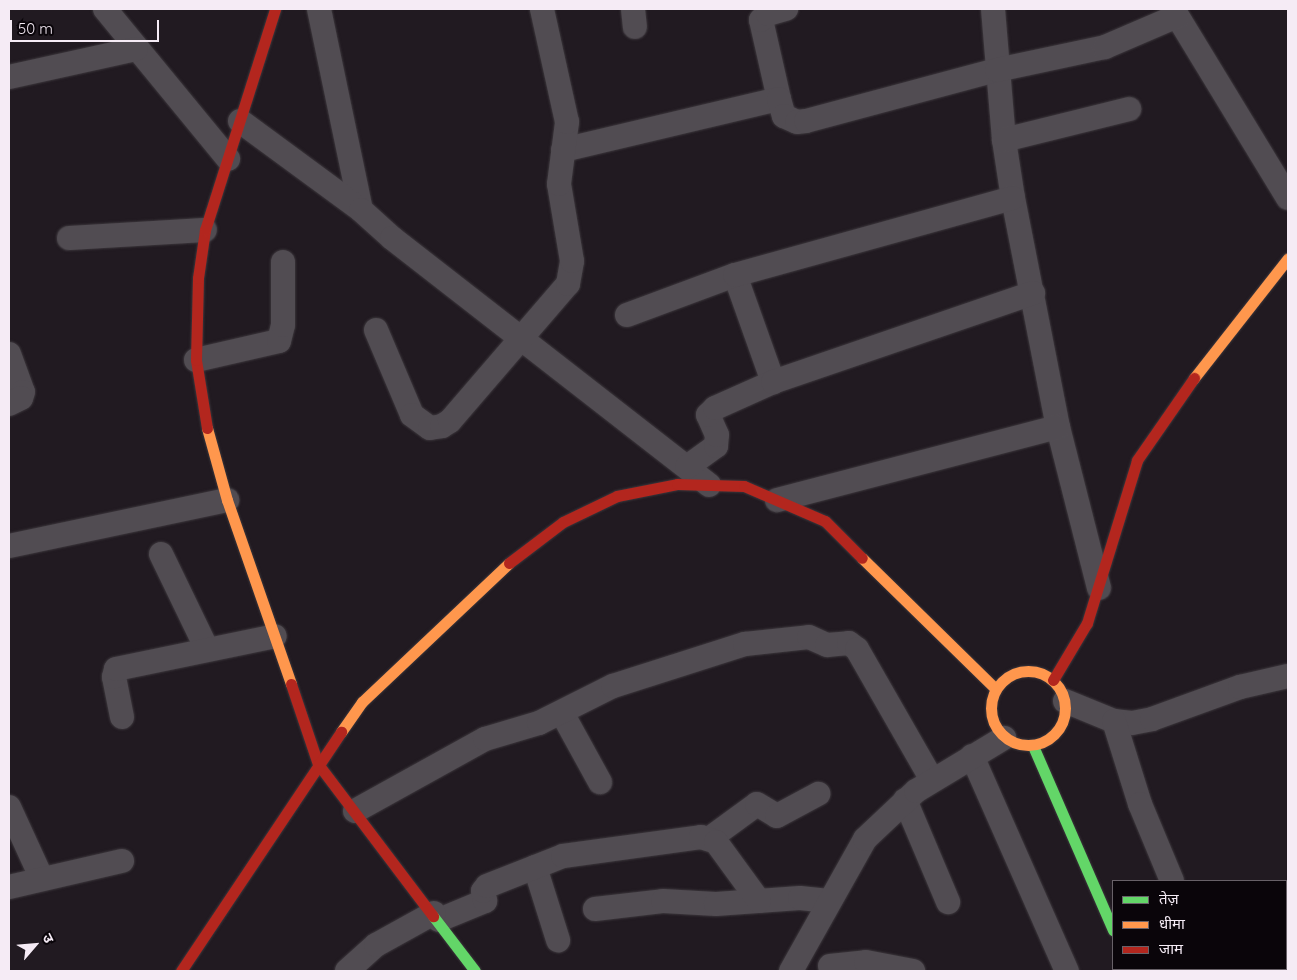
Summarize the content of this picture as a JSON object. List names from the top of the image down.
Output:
{
  "legend": ["तेज़", "धीमा", "जाम"],
  "scale_bar": "50 m",
  "north": "top right"
}
